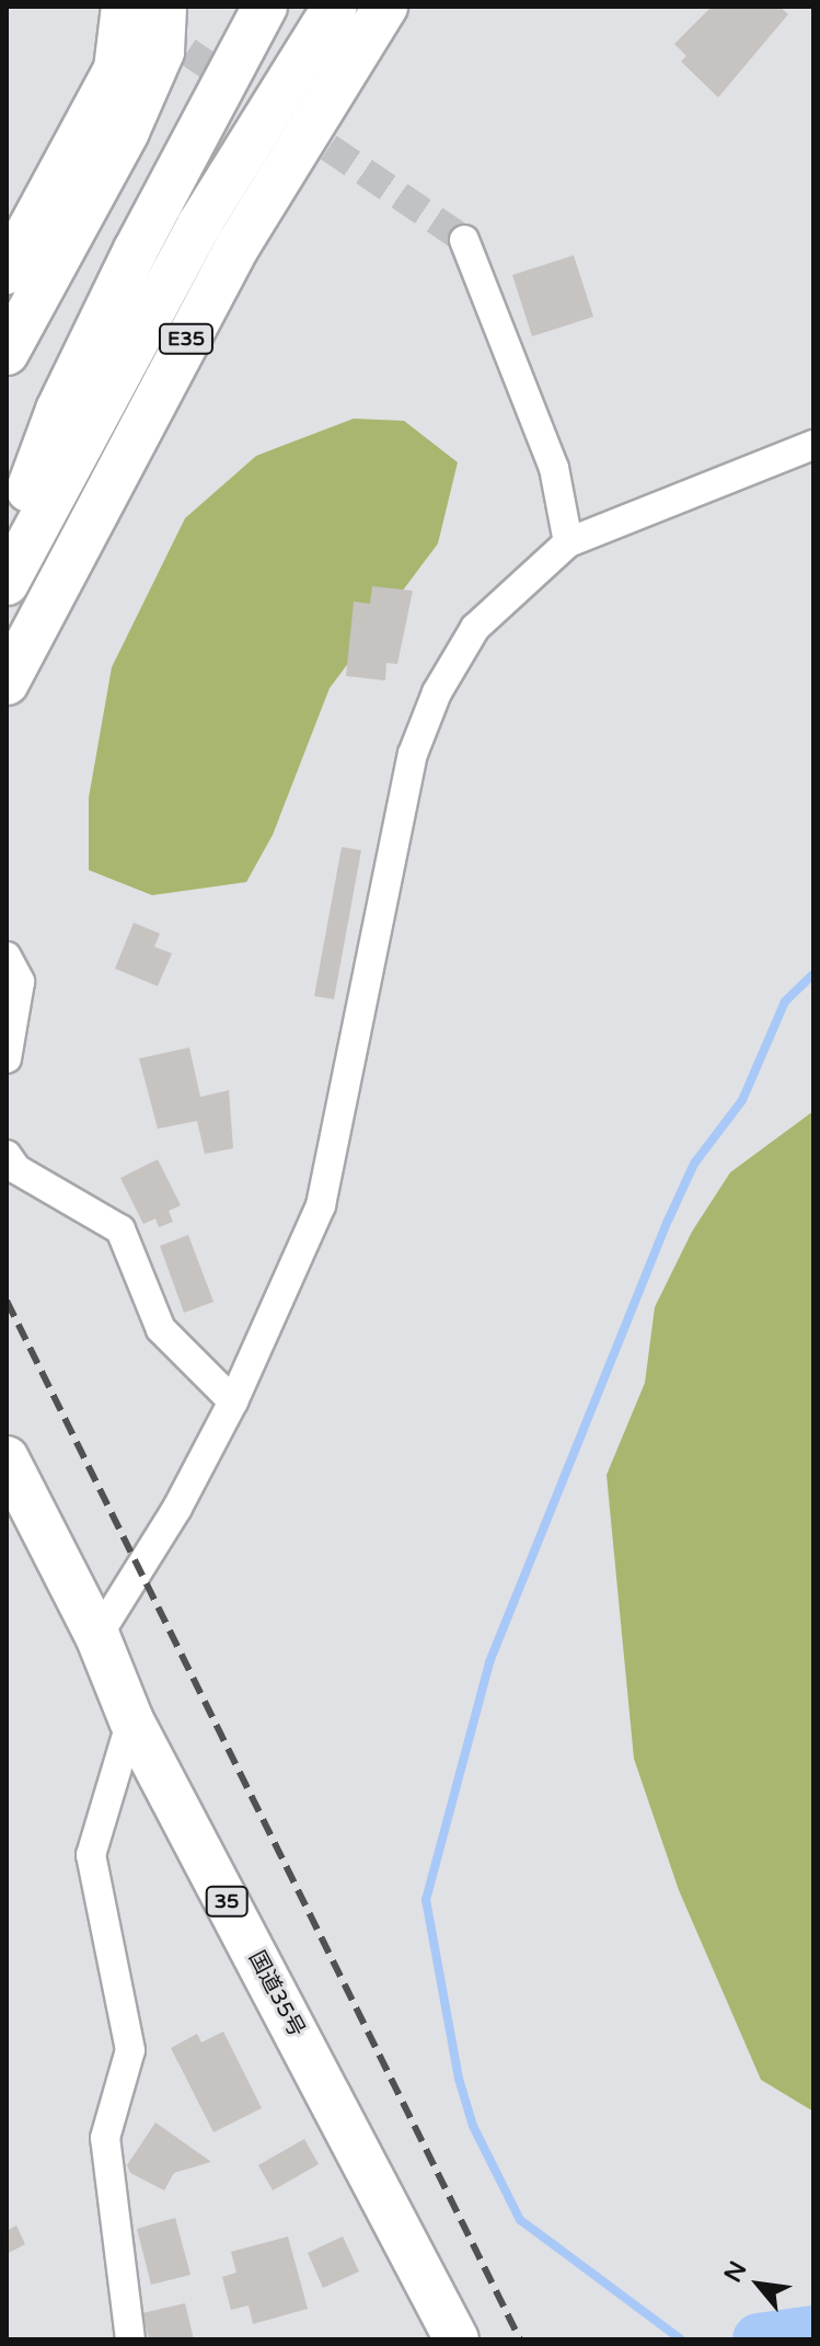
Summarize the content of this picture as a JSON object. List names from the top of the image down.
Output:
{
  "streets": {
    "highway": ["E35", "35", "国道35号"]
  },
  "north": "top left"
}
